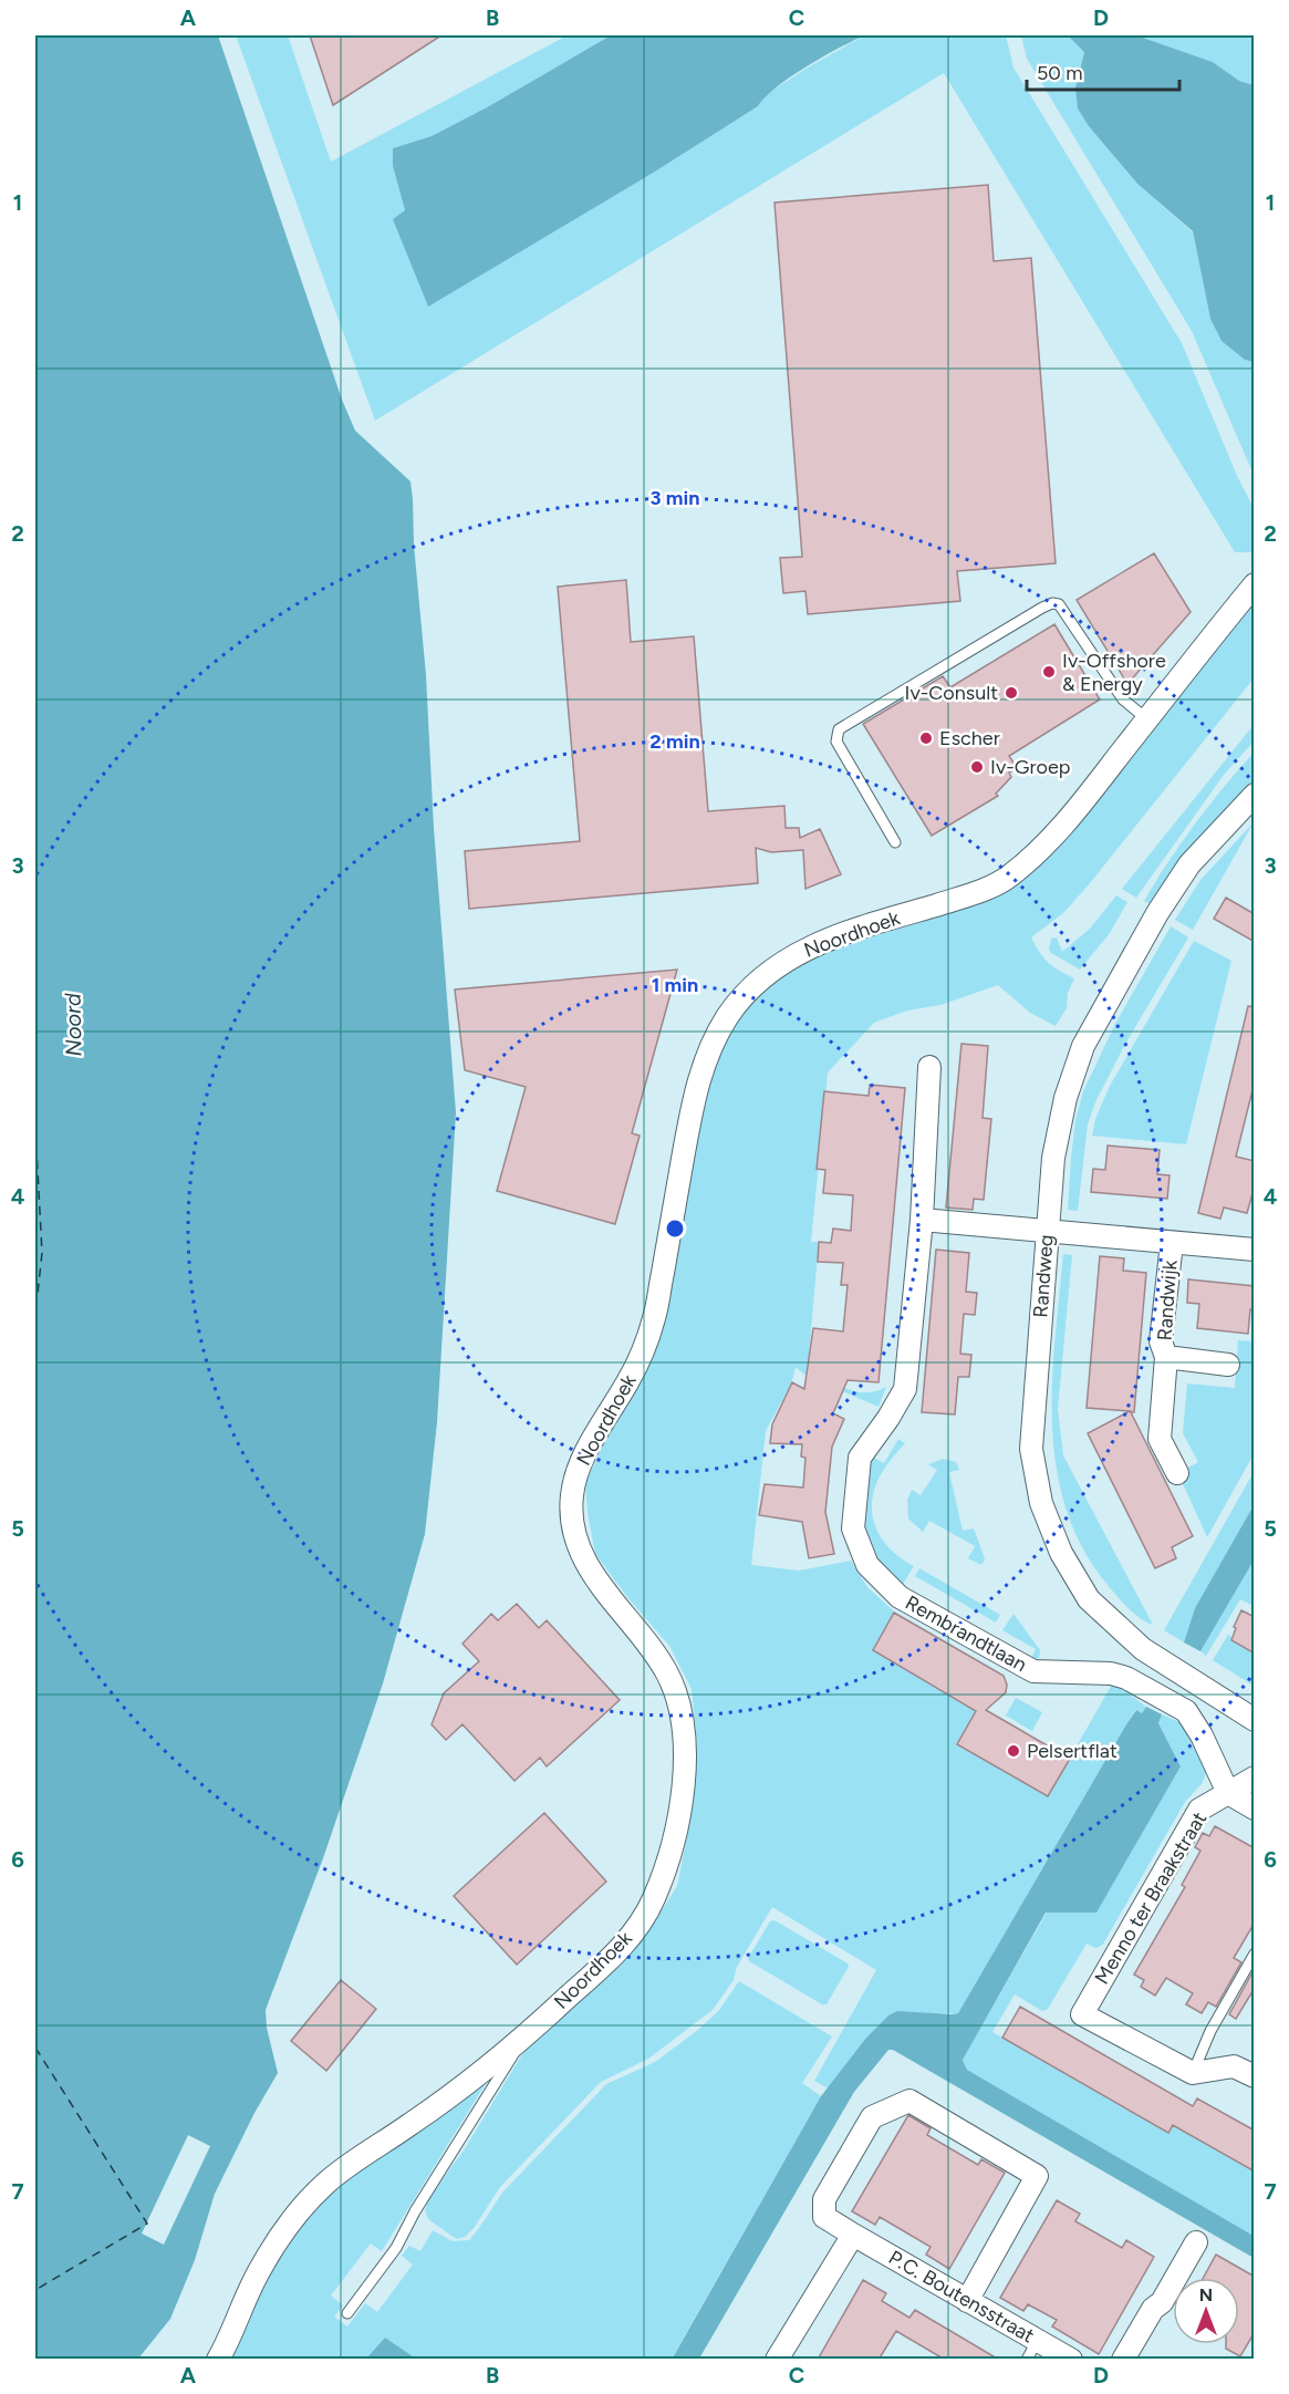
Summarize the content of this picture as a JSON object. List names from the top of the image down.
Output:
{
  "streets": {
    "street": [
      "Noordhoek",
      "Randweg",
      "Randwijk",
      "Rembrandtlaan",
      "Menno ter Braakstraat",
      "P.C. Boutensstraat"
    ]
  },
  "crossings": [
    ["Randweg", "Randwijk"],
    ["Randwijk", "Rembrandtlaan"],
    ["Rembrandtlaan", "Menno ter Braakstraat"]
  ],
  "water": ["Noord"],
  "places": [
    "Iv-Offshore & Energy",
    "Iv-Consult",
    "Escher",
    "Iv-Groep",
    "Pelsertflat"
  ],
  "scale_bar": "50 m",
  "north": "top",
  "grid": {
    "columns": [
      "A",
      "B",
      "C",
      "D"
    ],
    "rows": [
      "1",
      "2",
      "3",
      "4",
      "5",
      "6",
      "7"
    ]
  },
  "rings": ["3 min", "2 min", "1 min"]
}
